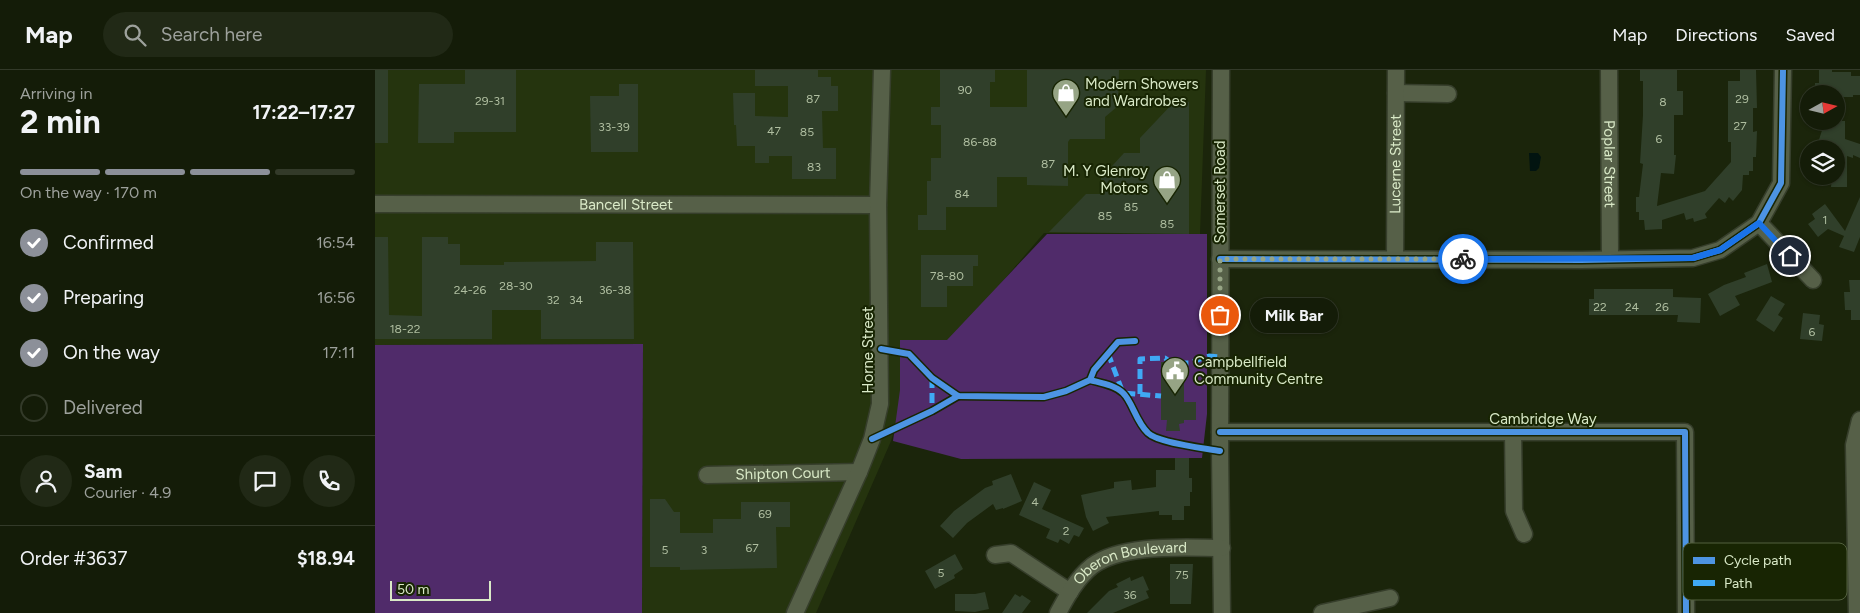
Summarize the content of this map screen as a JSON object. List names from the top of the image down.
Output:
{
  "streets": {
    "street": [
      "Poplar Street",
      "Lucerne Street",
      "Somerset Road",
      "Bancell Street",
      "Horne Street",
      "Cambridge Way",
      "Shipton Court",
      "Oberon Boulevard"
    ]
  },
  "crossings": [
    ["Somerset Road", "Cambridge Way"],
    ["Somerset Road", "Oberon Boulevard"],
    ["Bancell Street", "Horne Street"],
    ["Horne Street", "Shipton Court"]
  ],
  "places": {
    "shop": ["Modern Showers and Wardrobes", "M. Y Glenroy Motors"],
    "other": ["Milk Bar"],
    "public building": ["Campbellfield Community Centre"]
  },
  "house_numbers": [
    "90",
    "87",
    "29",
    "29-31",
    "8",
    "27",
    "33-39",
    "47",
    "85",
    "6",
    "86-88",
    "87",
    "83",
    "84",
    "85",
    "85",
    "1",
    "85",
    "78-80",
    "28-30",
    "24-26",
    "36-38",
    "32",
    "34",
    "22",
    "24",
    "26",
    "18-22",
    "6",
    "4",
    "69",
    "2",
    "67",
    "5",
    "3",
    "5",
    "75",
    "36"
  ],
  "legend": ["Cycle path", "Path"],
  "scale_bar": "50 m",
  "north": "right",
  "page": {
    "header": "Map",
    "search": "Search here",
    "nav": ["Map", "Directions", "Saved"],
    "heading": ["2 min", "Arriving in", "17:22–17:27"],
    "panel": [
      "Sam",
      "Courier · 4.9",
      "Order #3637",
      "$18.94"
    ],
    "bar": "On the way · 170 m",
    "list": [
      ["Confirmed", "16:54"],
      ["Preparing", "16:56"],
      ["On the way", "17:11"],
      "Delivered"
    ],
    "bubble": "Milk Bar",
    "scale": "50 m"
  }
}
